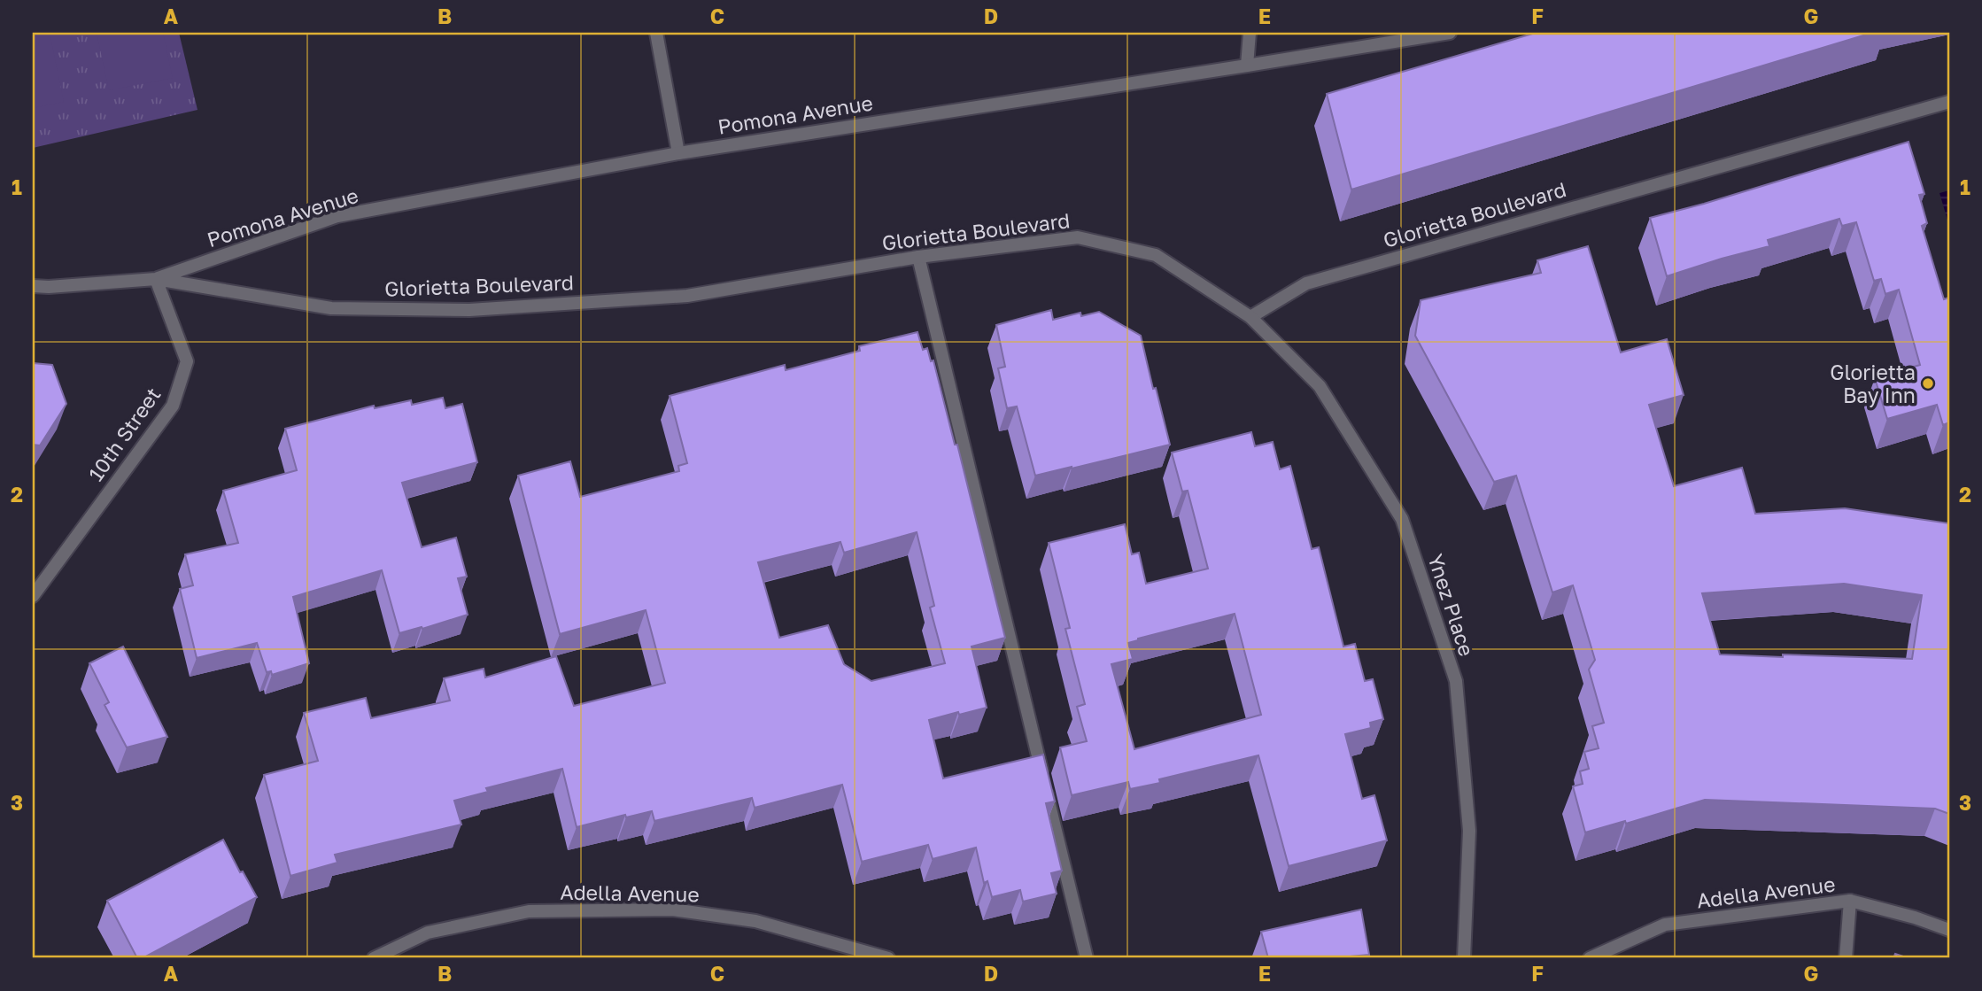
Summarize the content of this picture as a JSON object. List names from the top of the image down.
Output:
{
  "streets": {
    "street": [
      "Pomona Avenue",
      "Glorietta Boulevard",
      "10th Street",
      "Ynez Place",
      "Adella Avenue"
    ]
  },
  "crossings": [
    ["Pomona Avenue", "Glorietta Boulevard"],
    ["Pomona Avenue", "10th Street"],
    ["Glorietta Boulevard", "10th Street"],
    ["Glorietta Boulevard", "Ynez Place"]
  ],
  "places": ["Glorietta Bay Inn"],
  "grid": {
    "columns": [
      "A",
      "B",
      "C",
      "D",
      "E",
      "F",
      "G"
    ],
    "rows": ["1", "2", "3"]
  }
}
